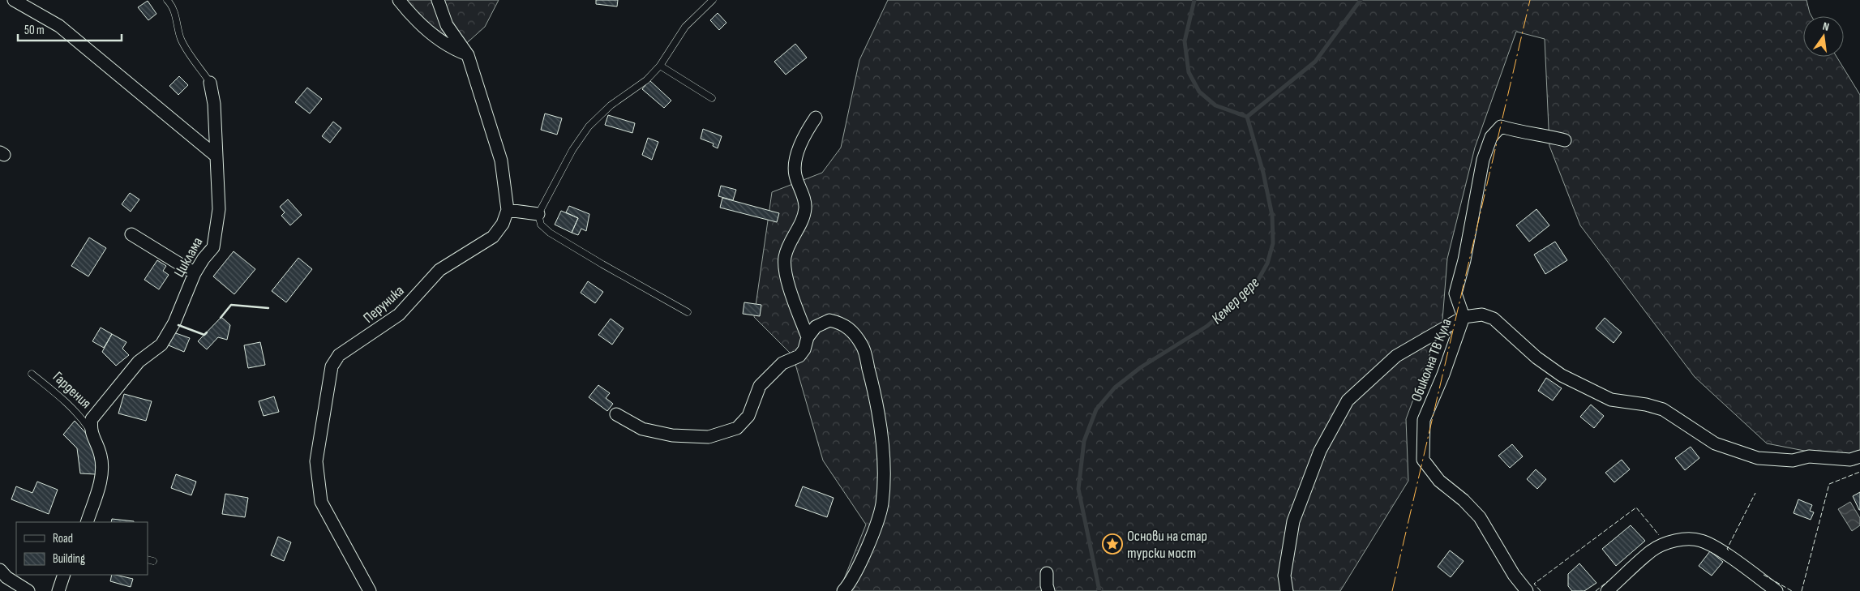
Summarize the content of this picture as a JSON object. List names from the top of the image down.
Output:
{
  "streets": {
    "street": ["Циклама", "Перуника", "Обиколна ТВ Кула"],
    "lane": ["Гардения"]
  },
  "crossings": [
    ["Циклама", "Гардения"]
  ],
  "water": ["Кемер дере"],
  "places": {
    "place": ["Основи на стар турски мост"]
  },
  "legend": ["Road", "Building"],
  "scale_bar": "50 m",
  "north": "top"
}
